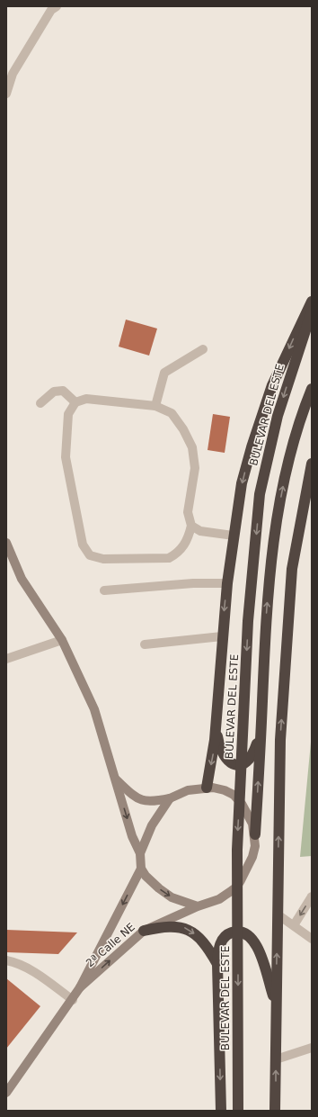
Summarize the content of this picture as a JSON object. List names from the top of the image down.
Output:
{
  "streets": {
    "highway": ["BULEVAR DEL ESTE"],
    "main road": ["2ª Calle NE"]
  }
}
